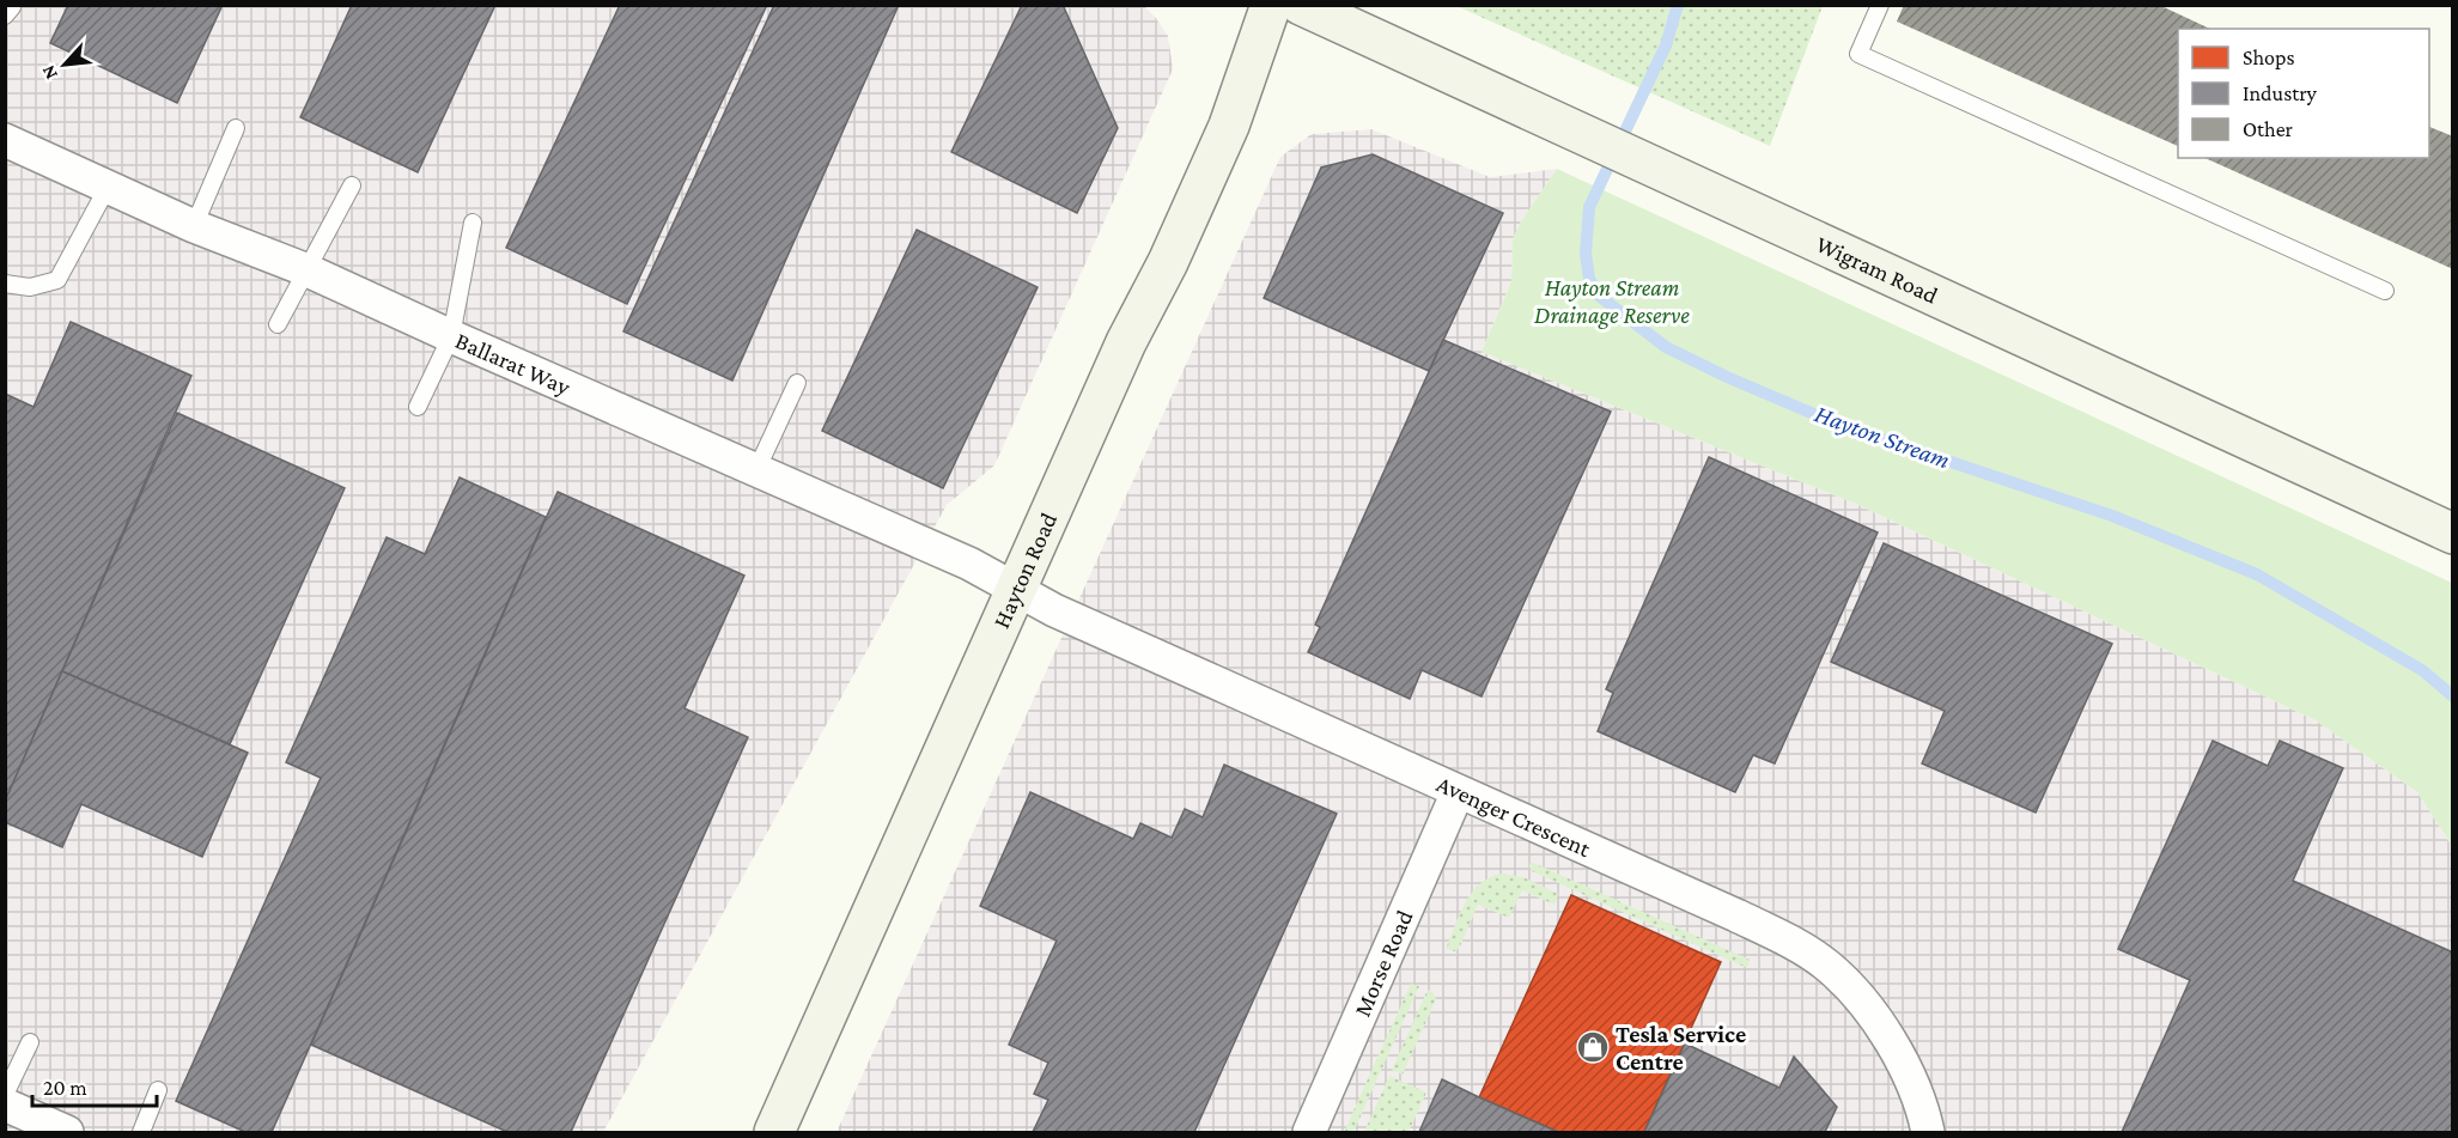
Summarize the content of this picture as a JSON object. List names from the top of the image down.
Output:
{
  "streets": {
    "main road": ["Wigram Road", "Hayton Road"],
    "street": ["Ballarat Way", "Avenger Crescent", "Morse Road"]
  },
  "crossings": [
    ["Ballarat Way", "Hayton Road"],
    ["Ballarat Way", "Avenger Crescent"],
    ["Hayton Road", "Avenger Crescent"],
    ["Avenger Crescent", "Morse Road"]
  ],
  "water": ["Hayton Stream"],
  "parks": ["Hayton Stream Drainage Reserve"],
  "places": {
    "shop": ["Tesla Service Centre"]
  },
  "legend": ["Shops", "Industry", "Other"],
  "scale_bar": "20 m",
  "north": "bottom left"
}
